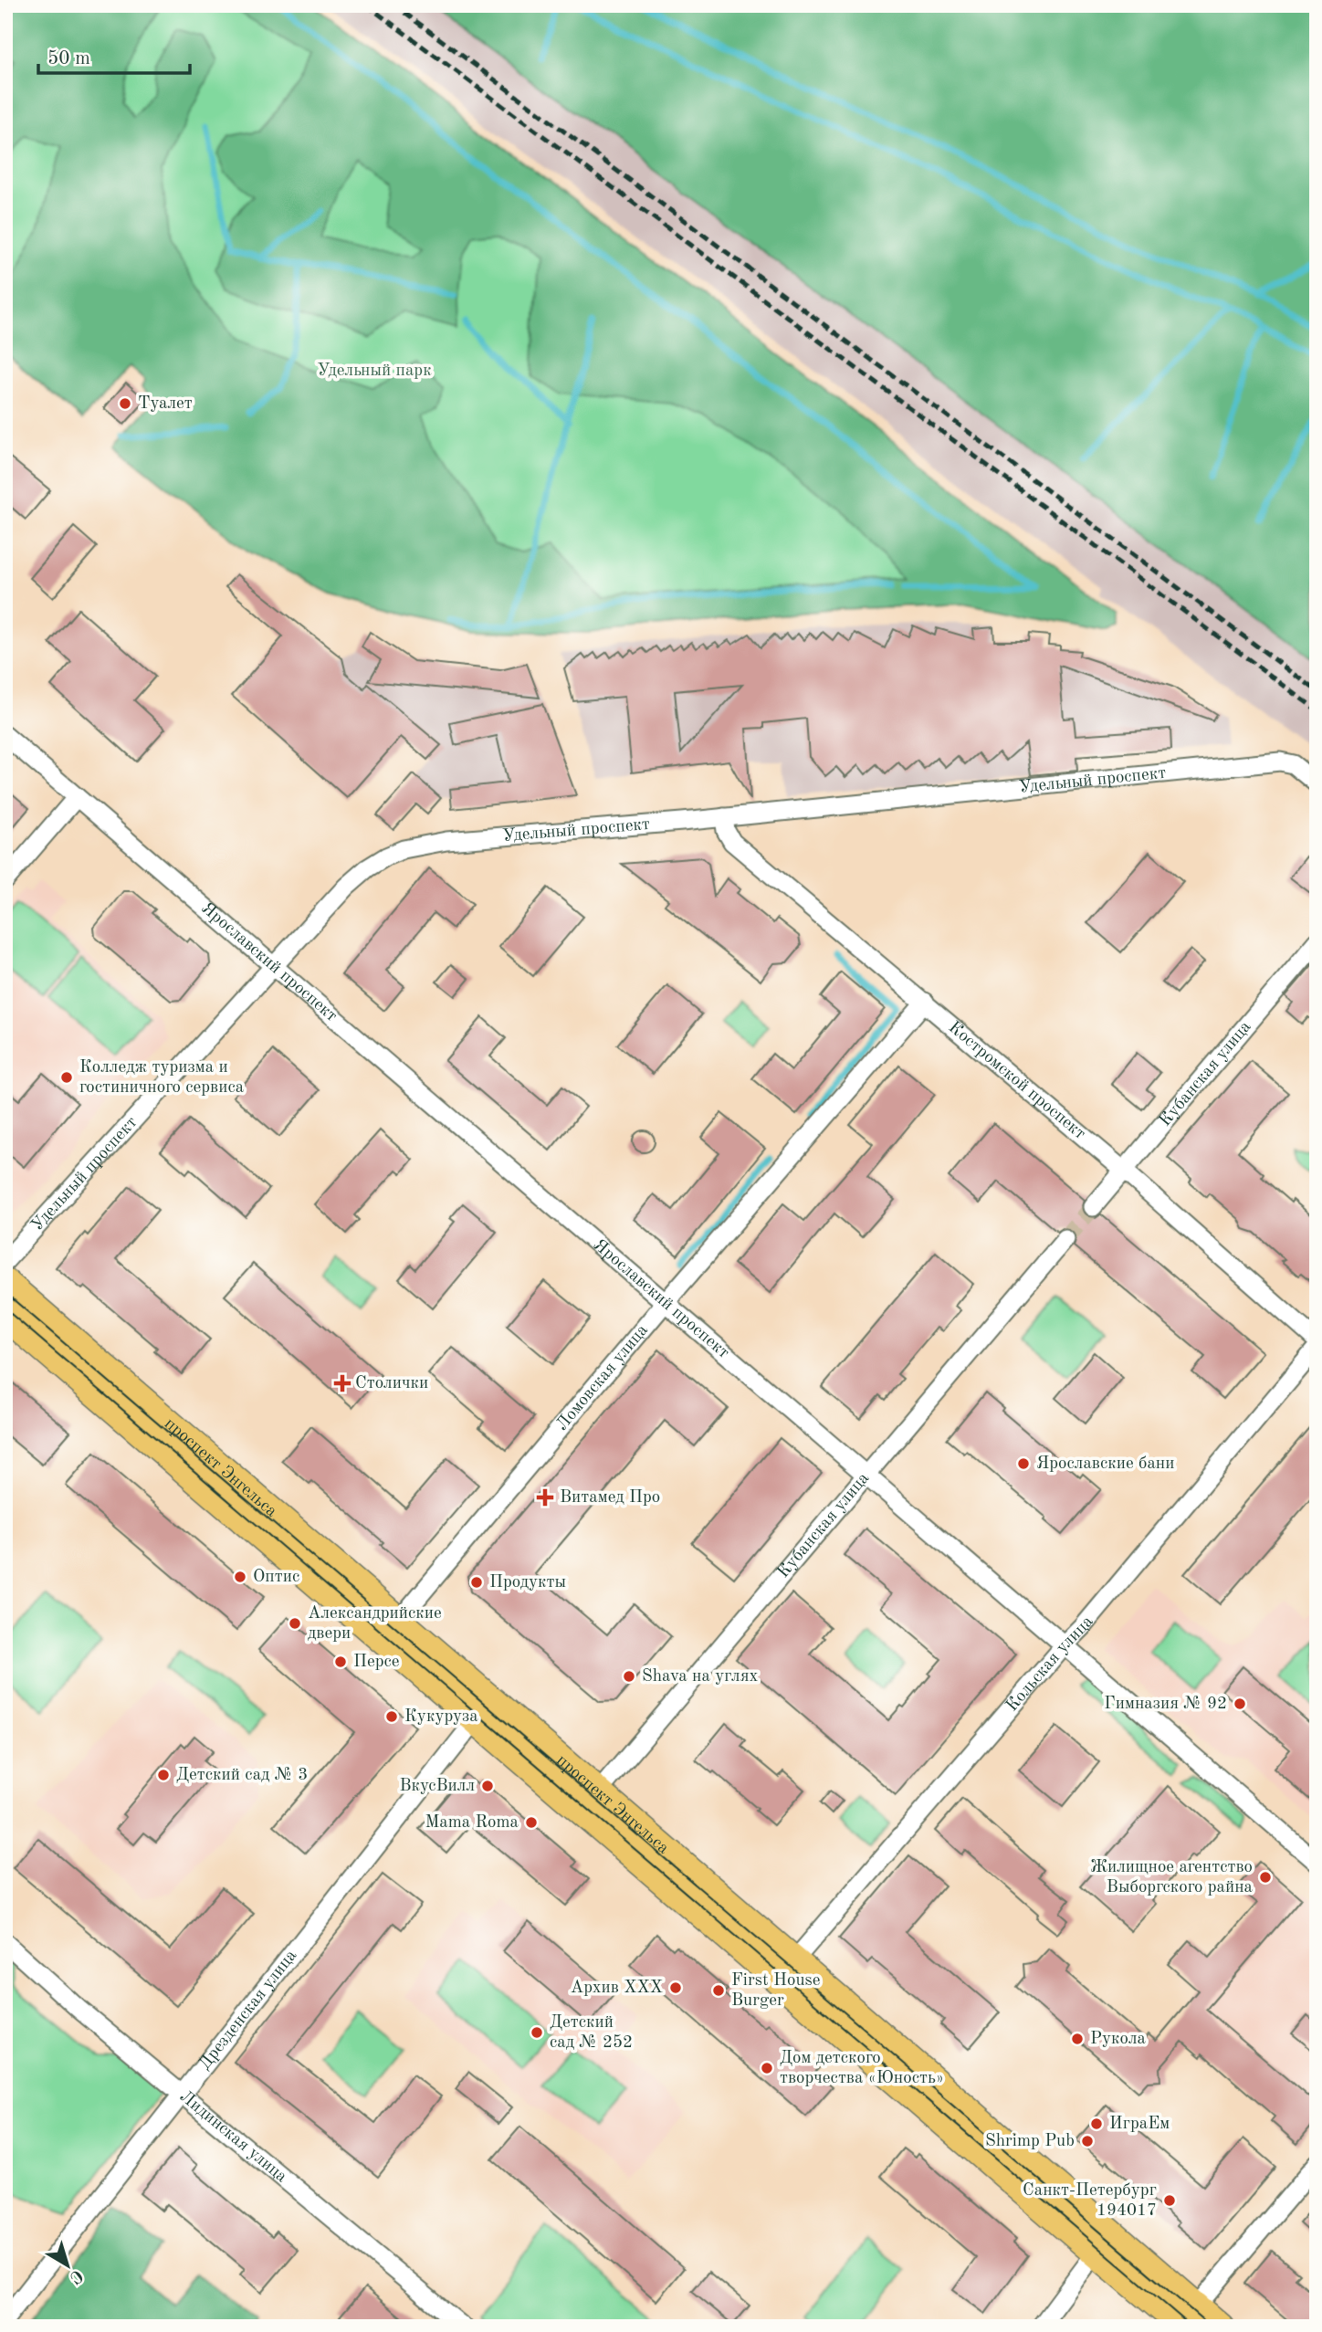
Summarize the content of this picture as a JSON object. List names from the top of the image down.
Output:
{
  "streets": {
    "main road": ["проспект Энгельса"],
    "street": [
      "Удельный проспект",
      "Ярославский проспект",
      "Кубанская улица",
      "Костромской проспект",
      "Ломовская улица",
      "Кольская улица",
      "Дрезденская улица",
      "Лидинская улица"
    ]
  },
  "crossings": [
    ["Удельный проспект", "Ярославский проспект"],
    ["Удельный проспект", "Костромской проспект"],
    ["Ярославский проспект", "Кубанская улица"],
    ["Ярославский проспект", "Ломовская улица"],
    ["Ярославский проспект", "Кольская улица"],
    ["Кубанская улица", "Костромской проспект"],
    ["Кубанская улица", "проспект Энгельса"],
    ["Костромской проспект", "Ломовская улица"],
    ["Ломовская улица", "проспект Энгельса"],
    ["проспект Энгельса", "Кольская улица"],
    ["проспект Энгельса", "Дрезденская улица"],
    ["Дрезденская улица", "Лидинская улица"]
  ],
  "parks": ["Удельный парк"],
  "places": {
    "other": [
      "Туалет",
      "Колледж туризма и гостиничного сервиса",
      "Ярославские бани",
      "Оптис",
      "Продукты",
      "Александрийские двери",
      "Персе",
      "Shava на углях",
      "Гимназия № 92",
      "Кукуруза",
      "Детский сад № 3",
      "ВкусВилл",
      "Mama Roma",
      "Жилищное агентство Выборгского райна",
      "Архив XXX",
      "First House Burger",
      "Детский сад № 252",
      "Рукола",
      "Дом детского творчества «Юность»",
      "ИграЕм",
      "Shrimp Pub",
      "Санкт-Петербург 194017"
    ],
    "health": ["Столички", "Витамед Про"]
  },
  "scale_bar": "50 m",
  "north": "bottom right"
}
